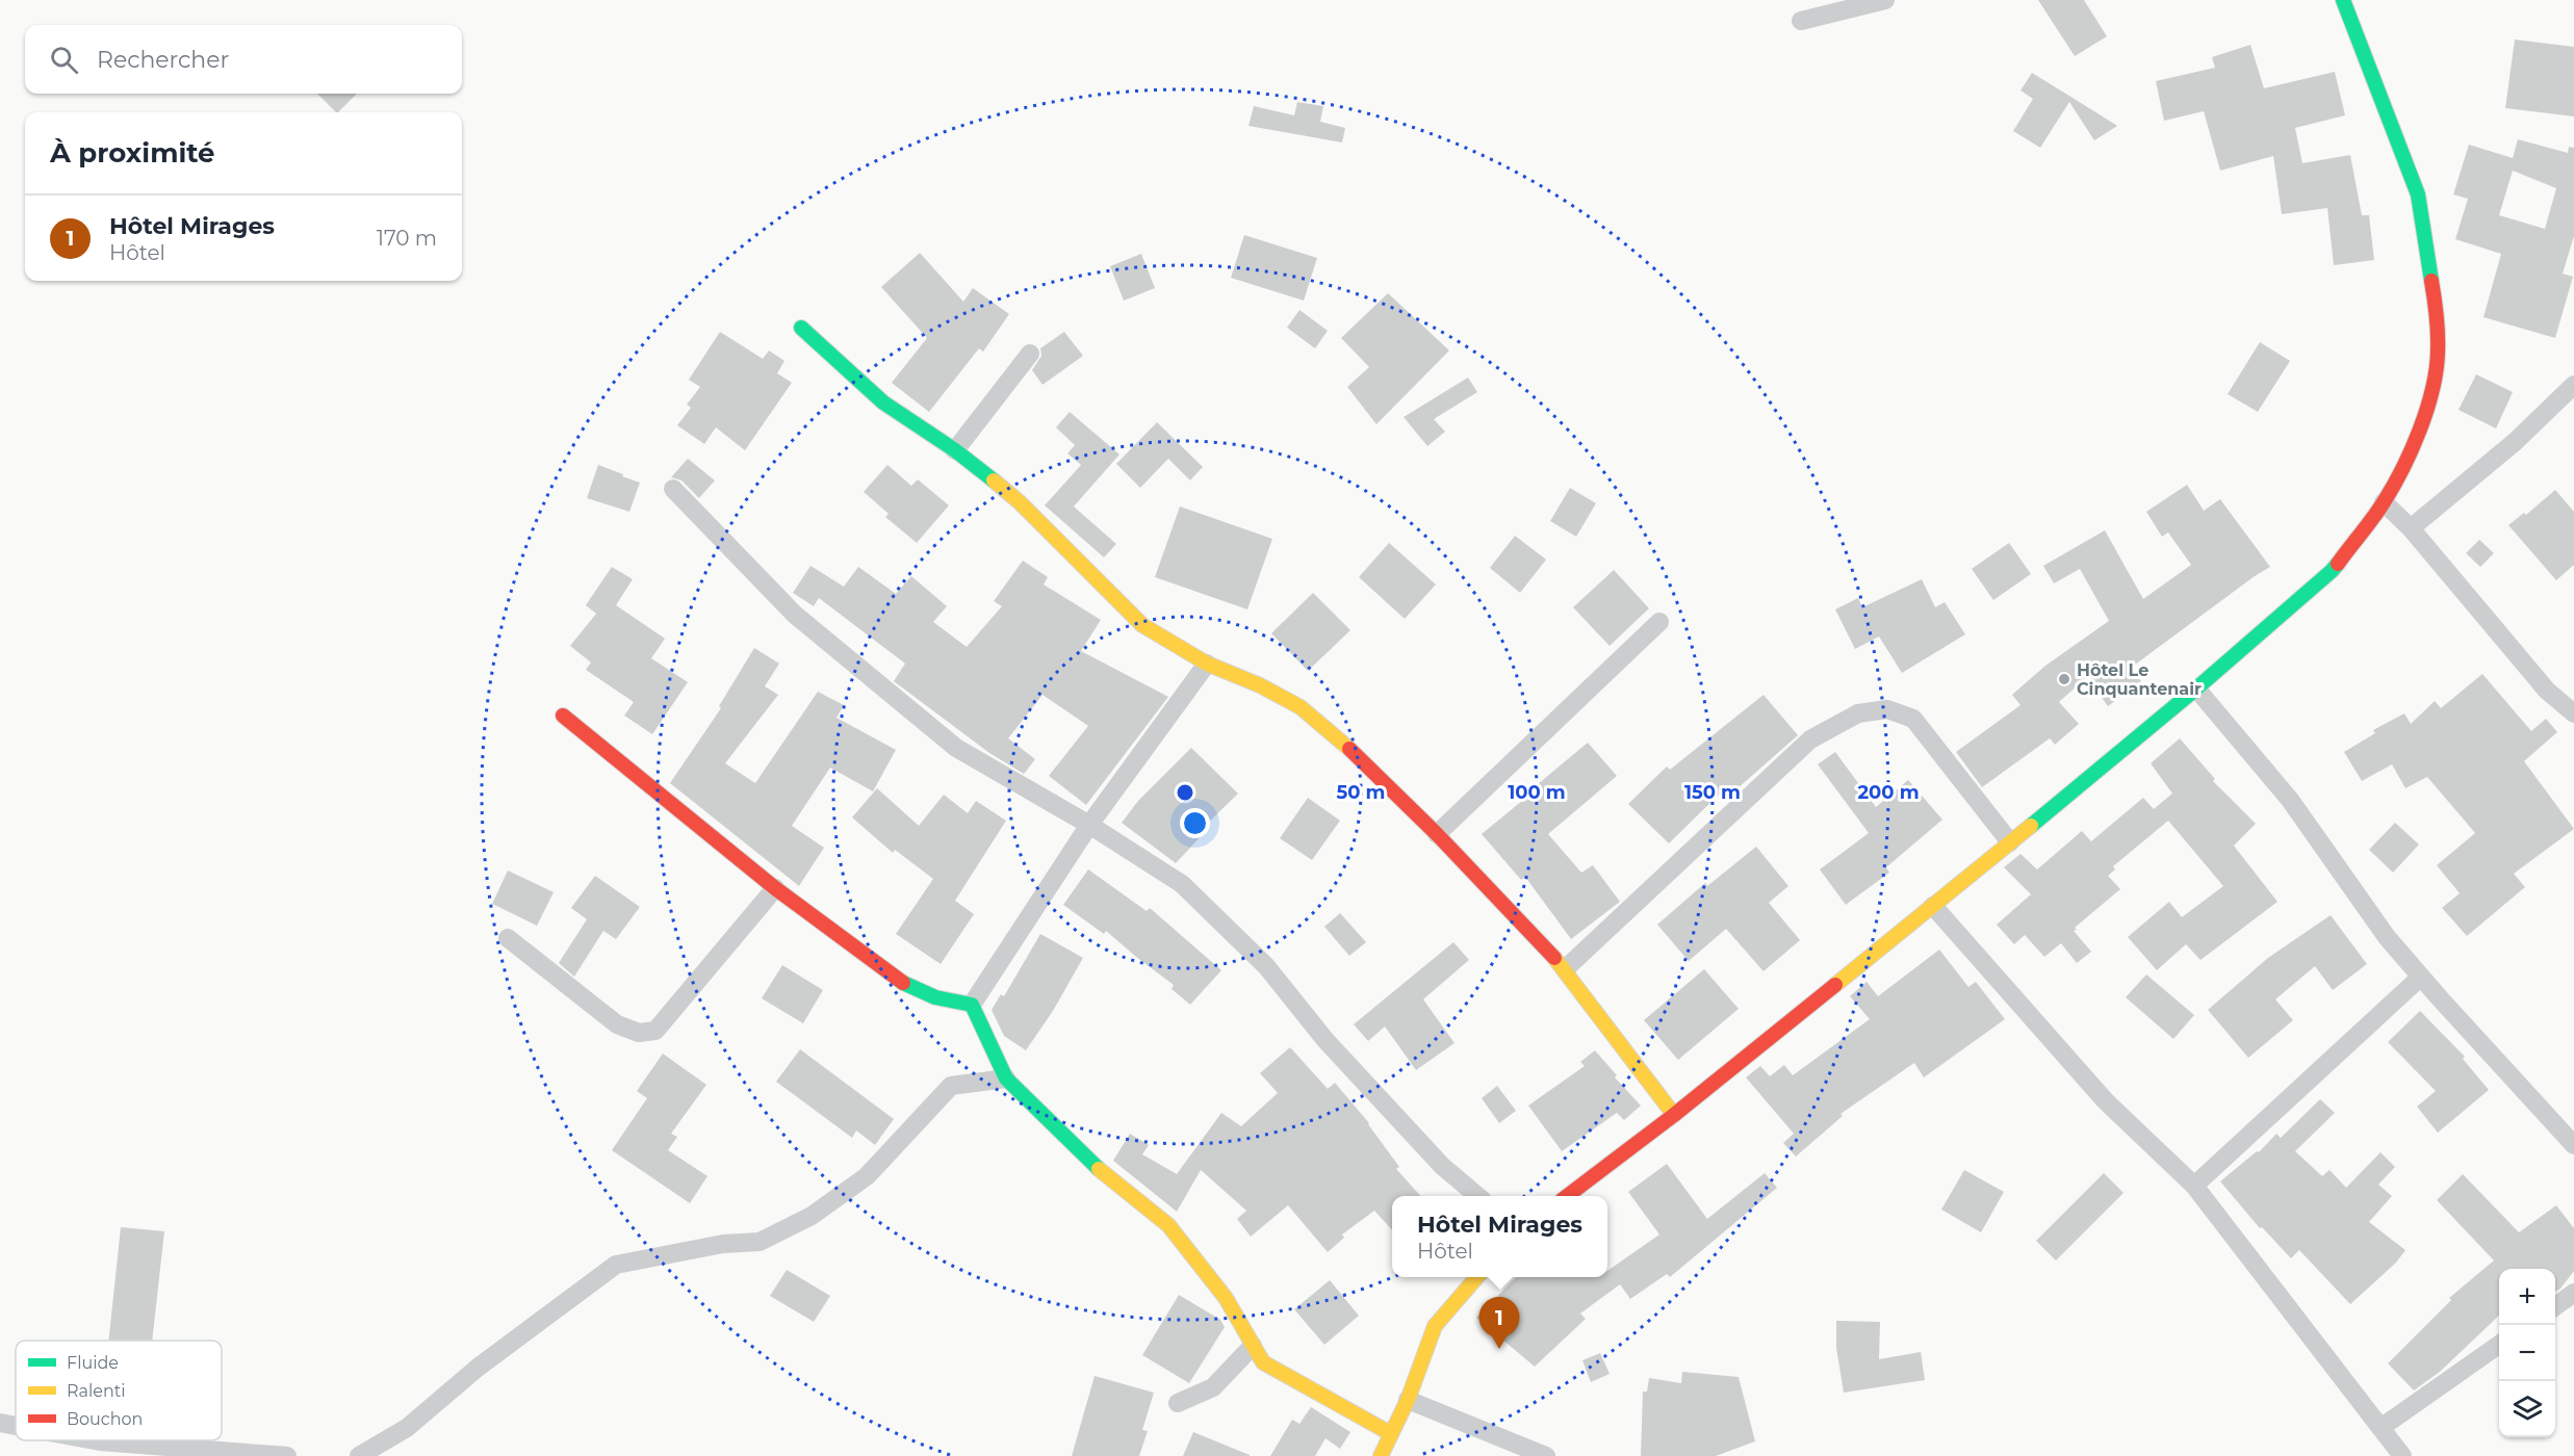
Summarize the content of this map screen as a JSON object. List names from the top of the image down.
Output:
{
  "places": ["Hôtel Le Cinquantenair"],
  "legend": ["Fluide", "Ralenti", "Bouchon"],
  "page": {
    "search": "Rechercher",
    "heading": "À proximité",
    "list": [
      {
        "mark": "1",
        "name": "Hôtel Mirages",
        "note": "Hôtel",
        "value": "170 m"
      }
    ],
    "popup": ["Hôtel Mirages", "Hôtel"],
    "map_buttons": ["+", "−"],
    "pins": "1"
  },
  "rings": [
    "50 m",
    "100 m",
    "150 m",
    "200 m"
  ]
}
